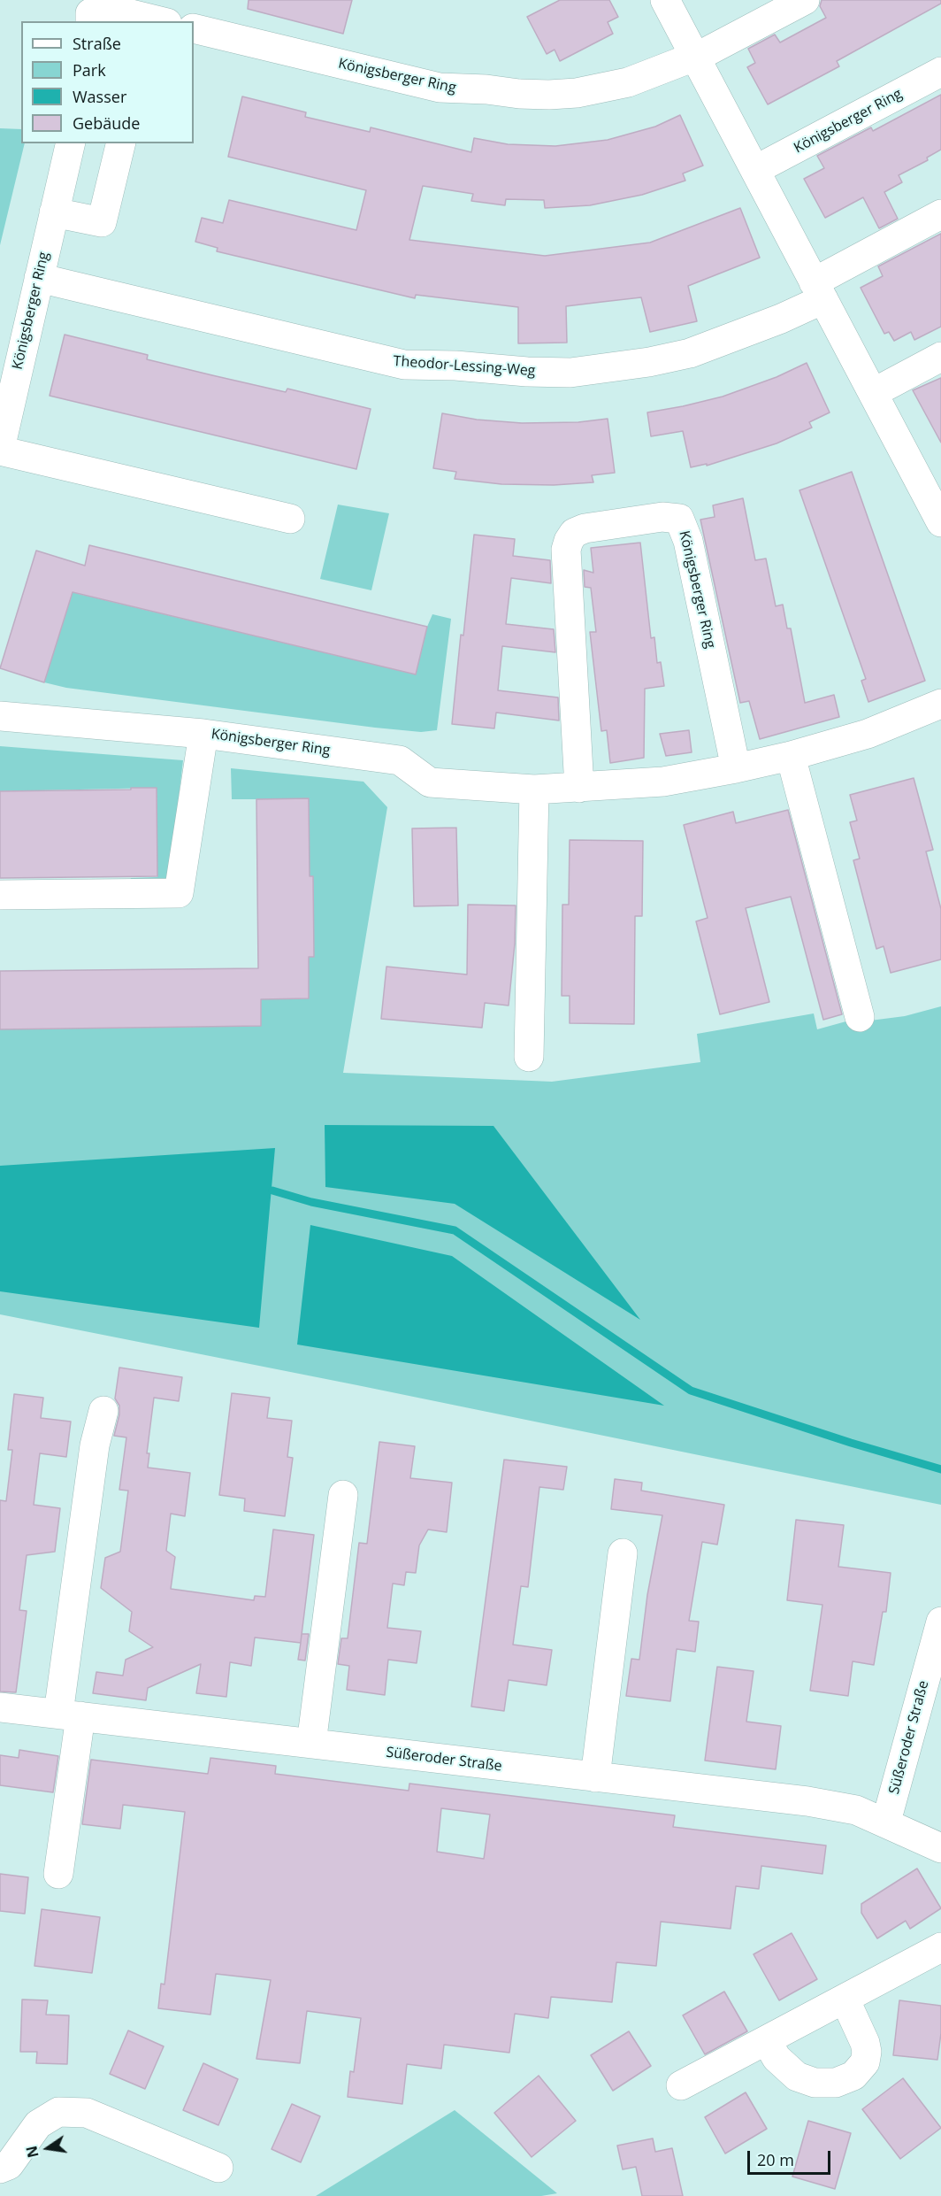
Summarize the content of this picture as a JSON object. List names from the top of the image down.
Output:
{
  "streets": {
    "street": ["Königsberger Ring", "Theodor-Lessing-Weg", "Süßeroder Straße"]
  },
  "crossings": [
    ["Königsberger Ring", "Theodor-Lessing-Weg"]
  ],
  "legend": [
    "Straße",
    "Park",
    "Wasser",
    "Gebäude"
  ],
  "scale_bar": "20 m",
  "north": "left"
}
